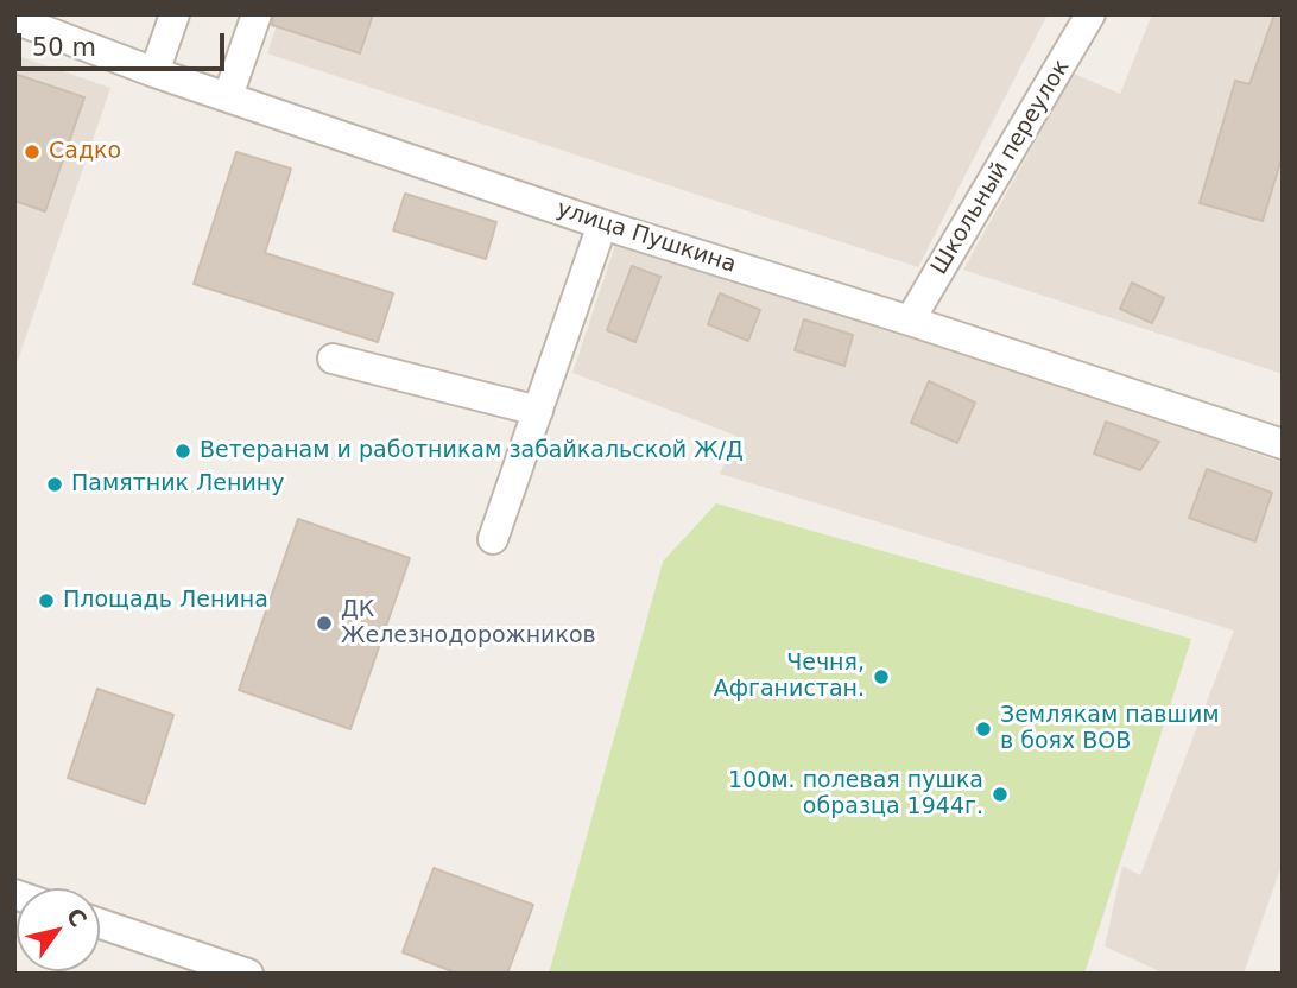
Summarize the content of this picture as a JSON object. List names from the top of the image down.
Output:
{
  "streets": {
    "street": ["Школьный переулок", "улица Пушкина"]
  },
  "crossings": [
    ["Школьный переулок", "улица Пушкина"]
  ],
  "places": [
    "Садко",
    "Ветеранам и работникам забайкальской Ж/Д",
    "Памятник Ленину",
    "Площадь Ленина",
    "ДК Железнодорожников",
    "Чечня, Афганистан.",
    "Землякам павшим в боях ВОВ",
    "100м. полевая пушка образца 1944г."
  ],
  "scale_bar": "50 m",
  "north": "top right"
}
